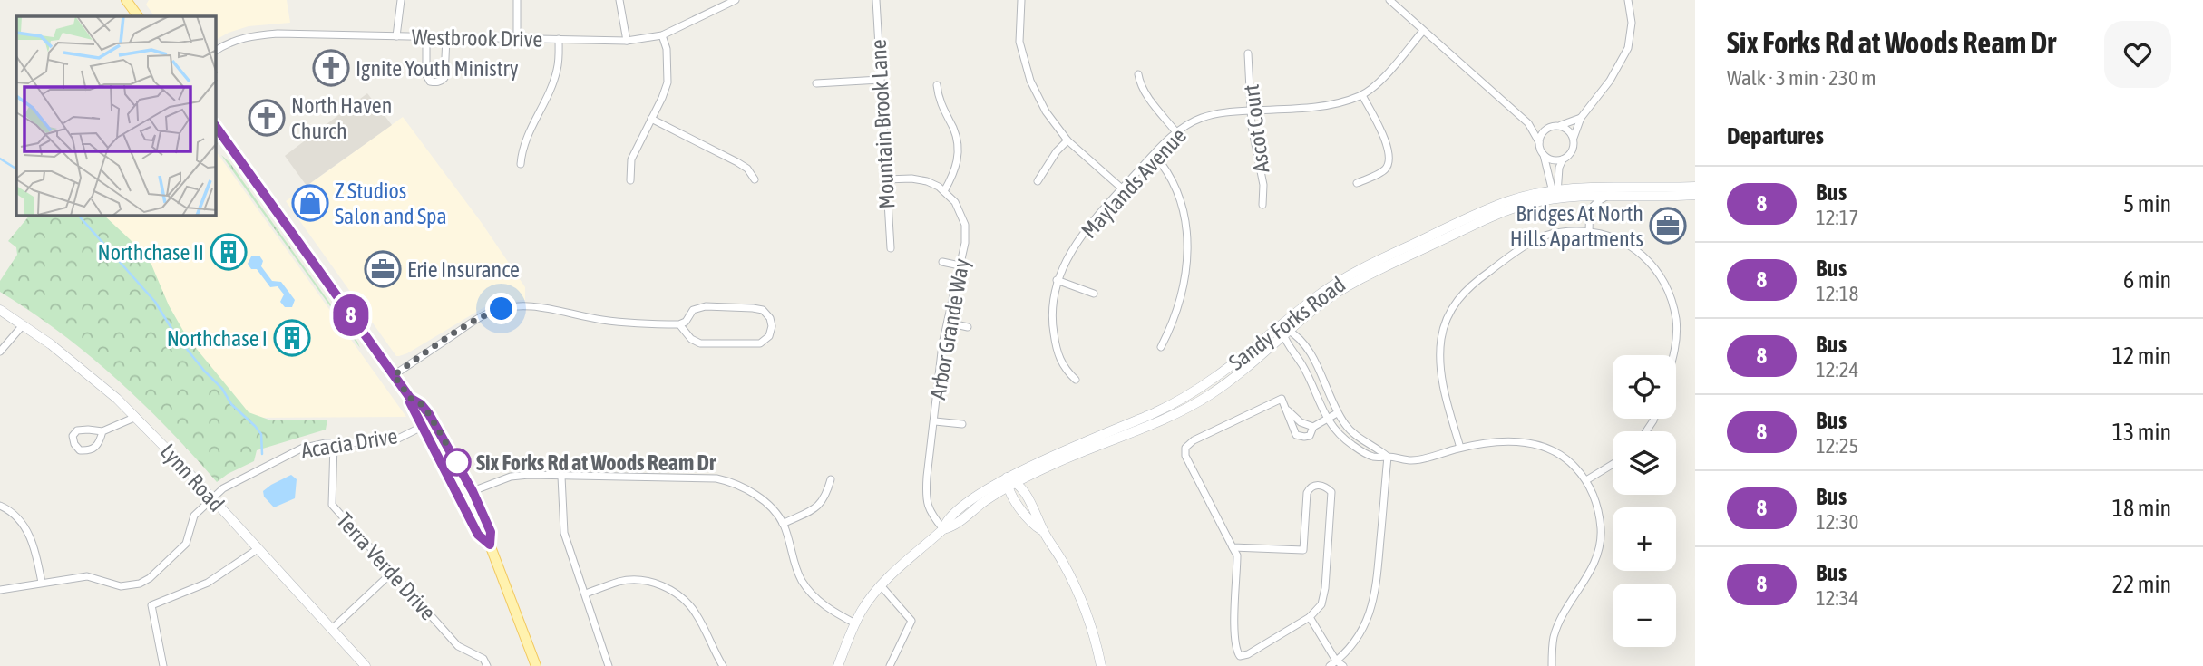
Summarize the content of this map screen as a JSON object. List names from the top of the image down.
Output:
{
  "streets": {
    "street": [
      "Westbrook Drive",
      "Mountain Brook Lane",
      "Ascot Court",
      "Maylands Avenue",
      "Sandy Forks Road",
      "Arbor Grande Way",
      "Acacia Drive",
      "Lynn Road",
      "Terra Verde Drive"
    ]
  },
  "crossings": [
    ["Ascot Court", "Maylands Avenue"],
    ["Sandy Forks Road", "Arbor Grande Way"],
    ["Acacia Drive", "Lynn Road"],
    ["Acacia Drive", "Terra Verde Drive"]
  ],
  "places": {
    "church": ["Ignite Youth Ministry", "North Haven Church"],
    "shop": ["Z Studios Salon and Spa"],
    "office": ["Bridges At North Hills Apartments", "Erie Insurance"],
    "building": ["Northchase II", "Northchase I"],
    "other": ["Six Forks Rd at Woods Ream Dr"]
  },
  "lines": ["bus line 8"],
  "page": {
    "on_map": "8",
    "heading": [
      ["Six Forks Rd at Woods Ream Dr", "Walk · 3 min · 230 m"],
      "Departures"
    ],
    "list": [
      {
        "mark": "8",
        "name": "Bus",
        "note": "12:17",
        "value": "5 min"
      },
      {
        "mark": "8",
        "name": "Bus",
        "note": "12:18",
        "value": "6 min"
      },
      {
        "mark": "8",
        "name": "Bus",
        "note": "12:24",
        "value": "12 min"
      },
      {
        "mark": "8",
        "name": "Bus",
        "note": "12:25",
        "value": "13 min"
      },
      {
        "mark": "8",
        "name": "Bus",
        "note": "12:30",
        "value": "18 min"
      },
      {
        "mark": "8",
        "name": "Bus",
        "note": "12:34",
        "value": "22 min"
      }
    ],
    "map_buttons": ["+", "−"]
  }
}
